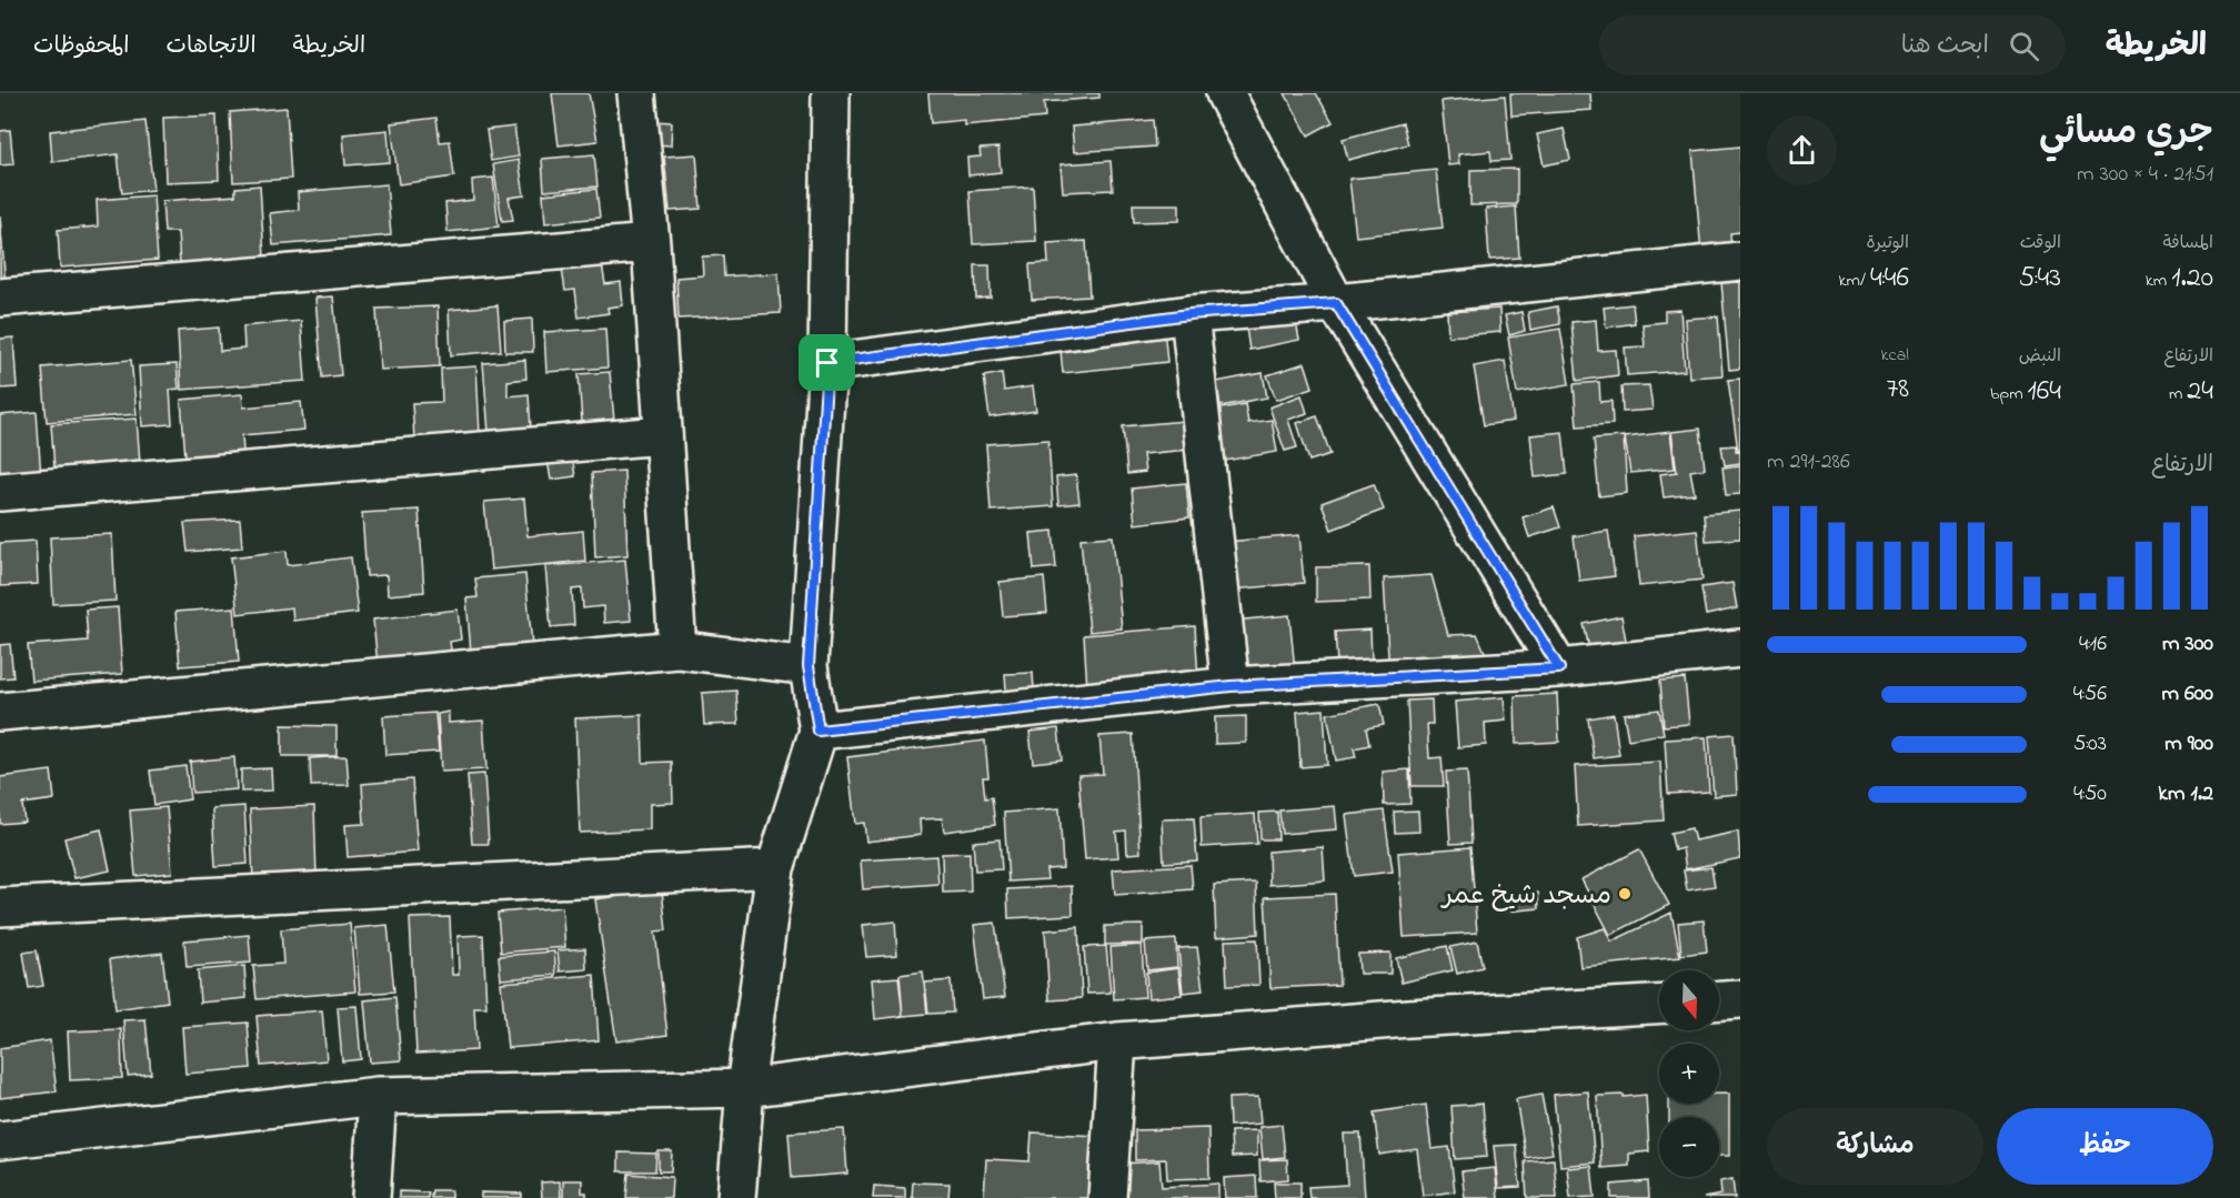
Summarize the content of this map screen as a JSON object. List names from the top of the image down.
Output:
{
  "places": ["مسجد شيخ عمر"],
  "north": "bottom",
  "page": {
    "header": "الخريطة",
    "search": "ابحث هنا",
    "nav": ["الخريطة", "الاتجاهات", "المحفوظات"],
    "heading": ["جري مسائي", "21:51 · 4 × 300 m"],
    "stats": [
      ["المسافة", "1.20 km"],
      ["الوقت", "5:43"],
      ["الوتيرة", "4:46 /km"],
      ["الارتفاع", "24 m"],
      ["النبض", "164 bpm"],
      ["kcal", "78"]
    ],
    "chart": ["الارتفاع", "286–291 m"],
    "list": [
      {
        "name": "300 m",
        "note": "4:16"
      },
      {
        "name": "600 m",
        "note": "4:56"
      },
      {
        "name": "900 m",
        "note": "5:03"
      },
      {
        "name": "1.2 km",
        "note": "4:50"
      }
    ],
    "map_buttons": ["+", "−"],
    "buttons": ["حفظ", "مشاركة"]
  }
}
